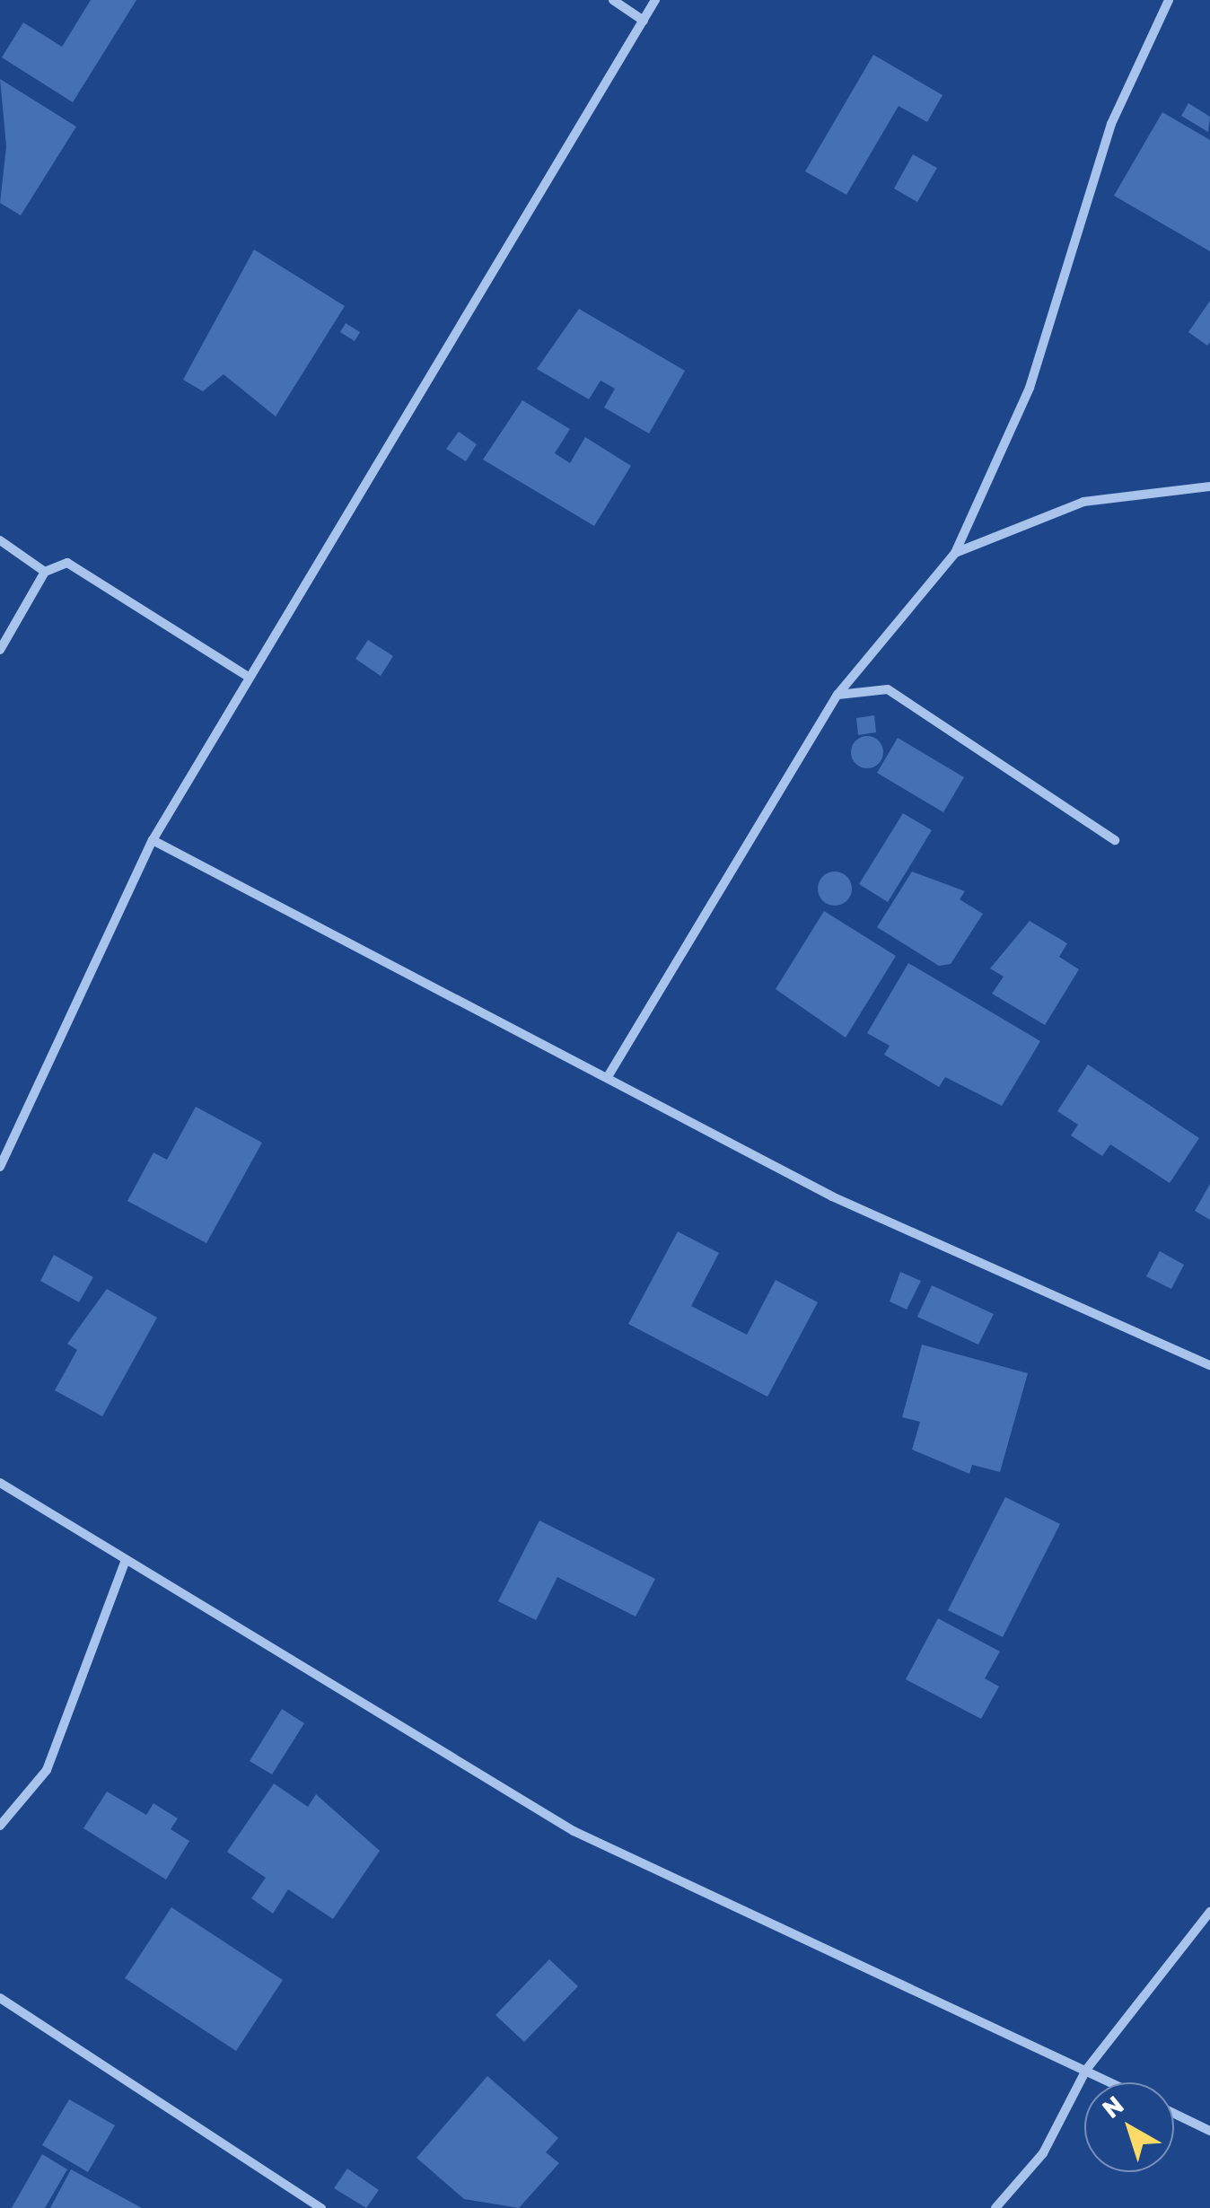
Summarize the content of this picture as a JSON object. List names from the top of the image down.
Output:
{
  "north": "top left"
}
